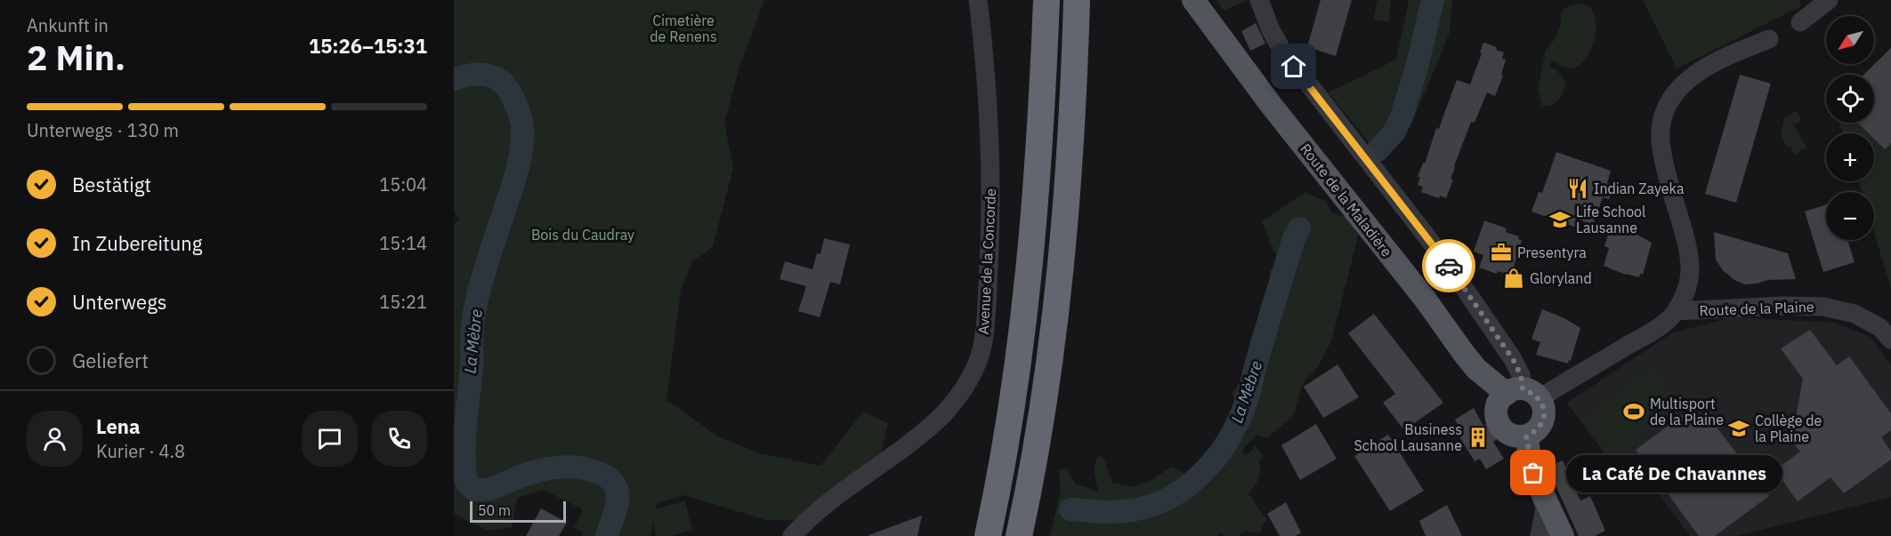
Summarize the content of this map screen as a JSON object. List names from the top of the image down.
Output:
{
  "streets": {
    "main road": ["Route de la Maladière"],
    "street": ["Avenue de la Concorde", "Route de la Plaine"]
  },
  "water": ["La Mèbre"],
  "parks": ["Cimetière de Renens", "Bois du Caudray"],
  "places": {
    "restaurant": ["Indian Zayeka"],
    "school or university": ["Life School Lausanne", "Collège de la Plaine"],
    "office": ["Presentyra"],
    "shop": ["Gloryland"],
    "sports": ["Multisport de la Plaine"],
    "building": ["Business School Lausanne"],
    "other": ["La Café De Chavannes"]
  },
  "scale_bar": "50 m",
  "north": "bottom left",
  "page": {
    "heading": ["2 Min.", "Ankunft in", "15:26–15:31"],
    "panel": ["Lena", "Kurier · 4.8"],
    "map_buttons": ["+", "−"],
    "bar": "Unterwegs · 130 m",
    "list": [
      ["Bestätigt", "15:04"],
      ["In Zubereitung", "15:14"],
      ["Unterwegs", "15:21"],
      "Geliefert"
    ],
    "bubble": "La Café De Chavannes",
    "scale": "50 m"
  }
}
